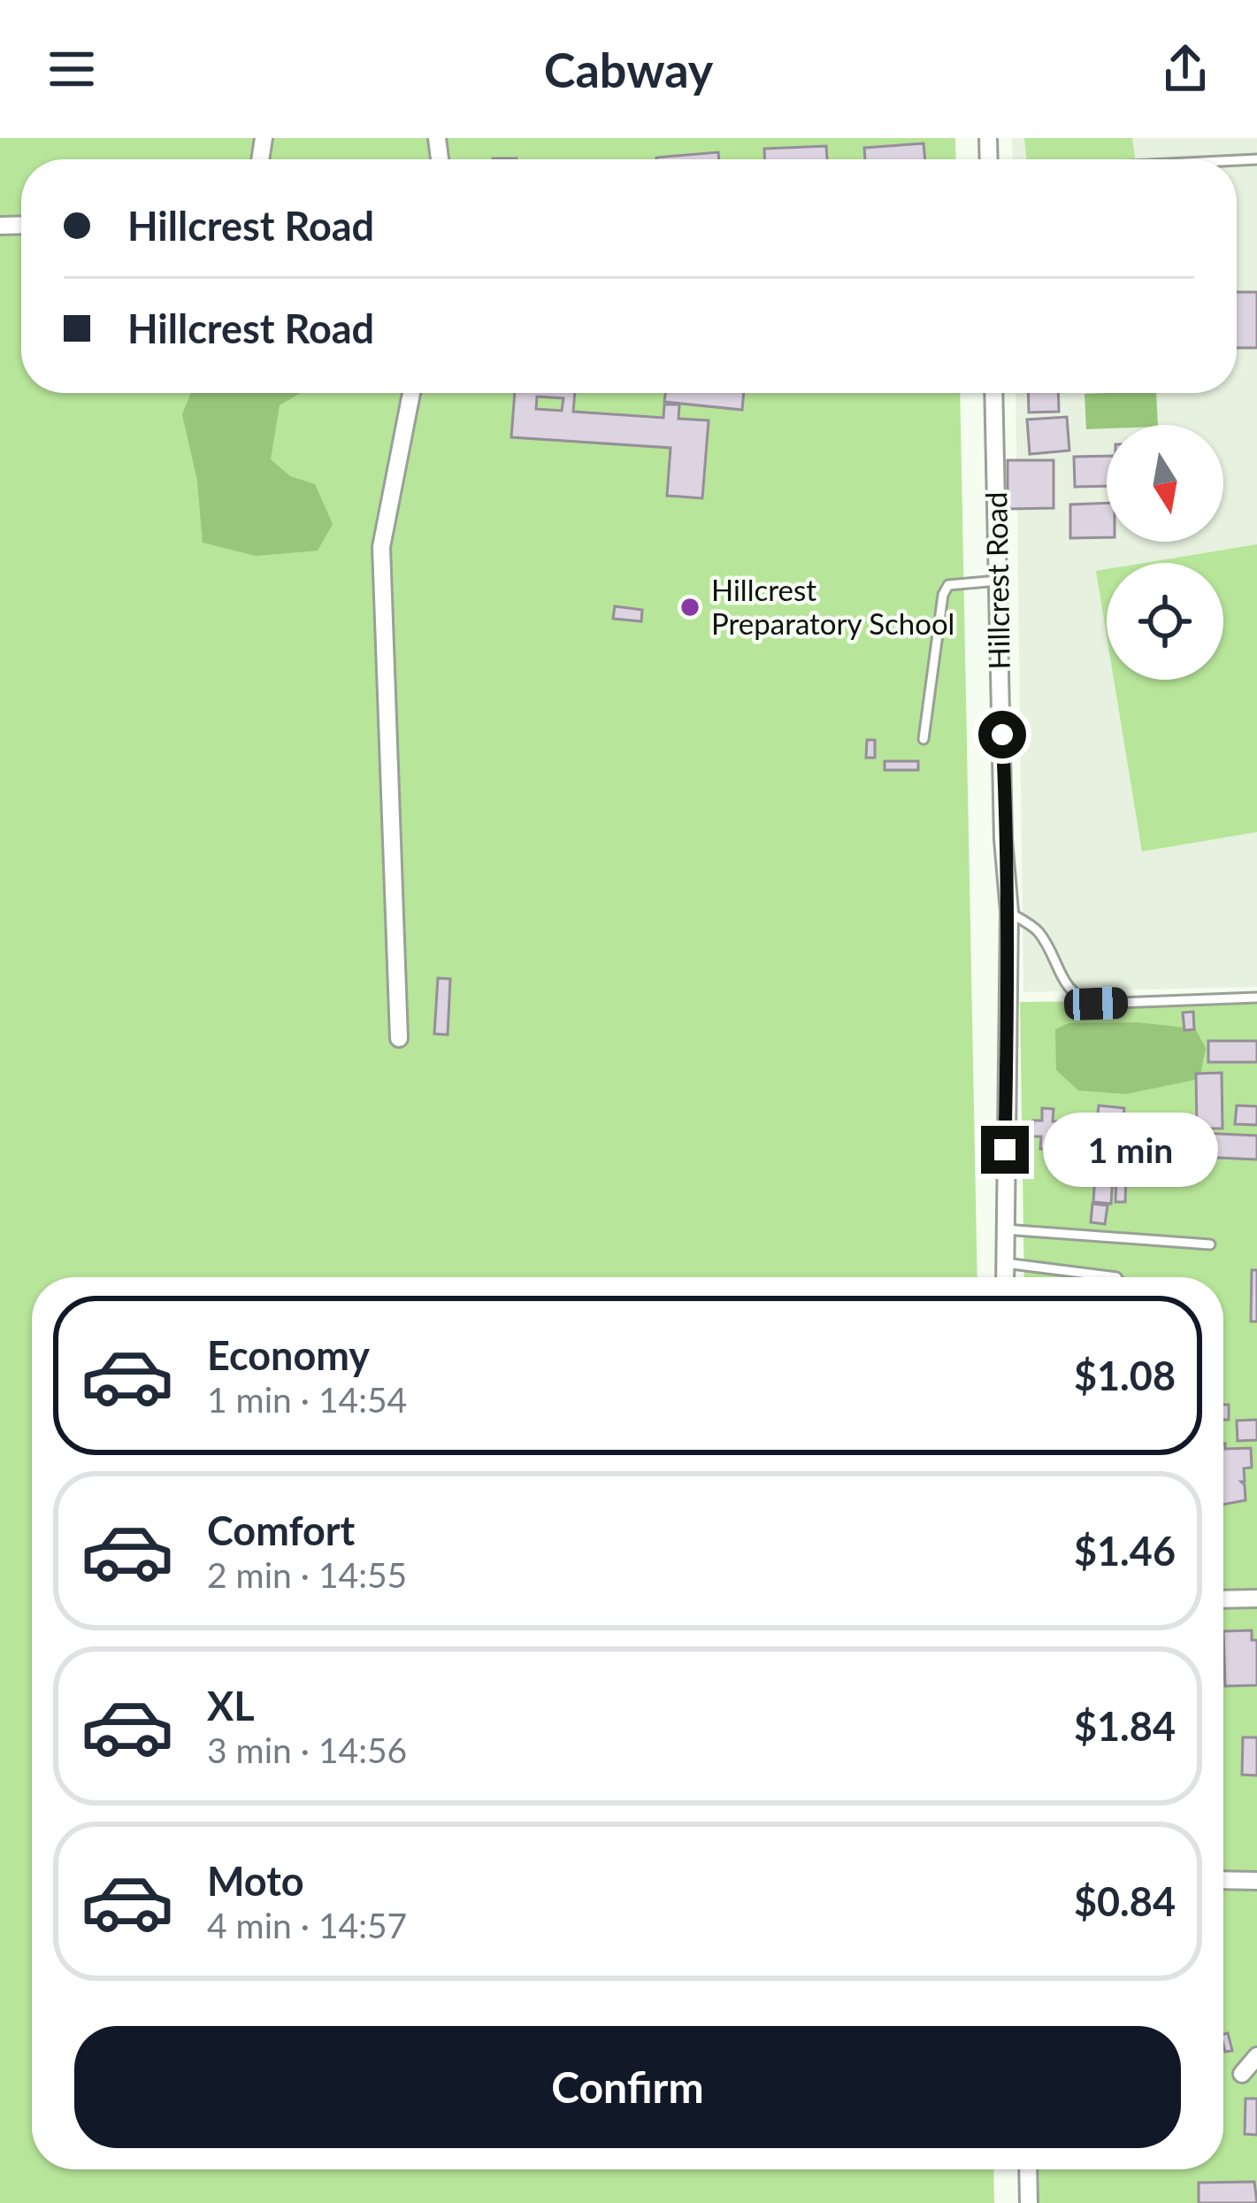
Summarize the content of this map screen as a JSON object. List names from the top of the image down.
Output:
{
  "streets": {
    "street": ["Hillcrest Road"]
  },
  "places": ["Hillcrest Preparatory School"],
  "north": "bottom",
  "page": {
    "header": "Cabway",
    "banner": ["Hillcrest Road", "Hillcrest Road"],
    "bubble": "1 min",
    "list": [
      {
        "name": "Economy",
        "note": "1 min · 14:54",
        "value": "$1.08"
      },
      {
        "name": "Comfort",
        "note": "2 min · 14:55",
        "value": "$1.46"
      },
      {
        "name": "XL",
        "note": "3 min · 14:56",
        "value": "$1.84"
      },
      {
        "name": "Moto",
        "note": "4 min · 14:57",
        "value": "$0.84"
      }
    ],
    "buttons": "Confirm"
  }
}
